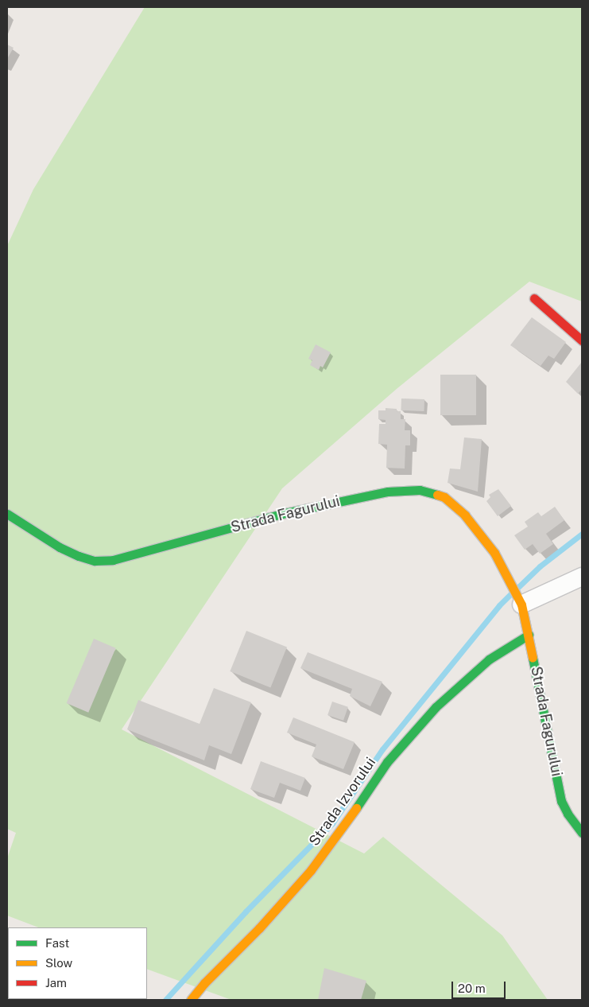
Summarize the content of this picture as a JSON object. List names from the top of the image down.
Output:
{
  "streets": {
    "street": ["Strada Fagurului", "Strada Izvorului"]
  },
  "crossings": [
    ["Strada Fagurului", "Strada Izvorului"]
  ],
  "legend": ["Fast", "Slow", "Jam"],
  "scale_bar": "20 m"
}
